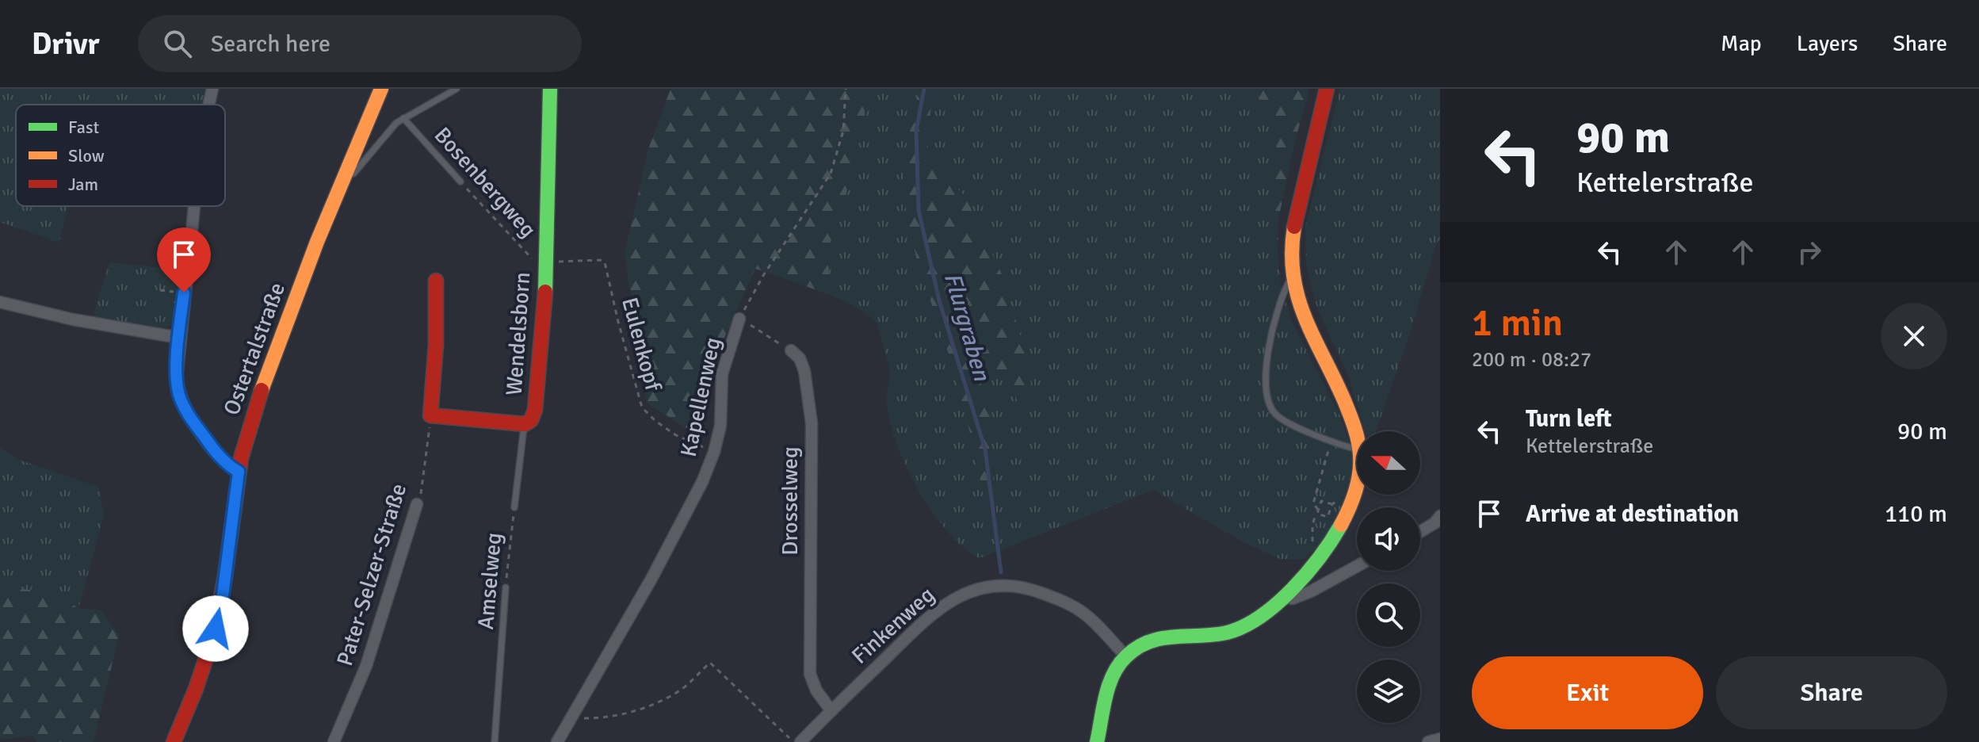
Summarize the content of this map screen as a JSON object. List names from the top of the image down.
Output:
{
  "streets": {
    "street": [
      "Wendelsborn",
      "Ostertalstraße",
      "Kapellenweg",
      "Drosselweg",
      "Pater-Selzer-Straße",
      "Finkenweg"
    ],
    "lane": ["Bosenbergweg", "Amselweg"],
    "path": ["Eulenkopf"]
  },
  "crossings": [
    ["Bosenbergweg", "Wendelsborn"],
    ["Bosenbergweg", "Eulenkopf"],
    ["Bosenbergweg", "Ostertalstraße"],
    ["Wendelsborn", "Eulenkopf"],
    ["Wendelsborn", "Pater-Selzer-Straße"],
    ["Wendelsborn", "Amselweg"],
    ["Eulenkopf", "Kapellenweg"],
    ["Drosselweg", "Finkenweg"]
  ],
  "water": ["Flurgraben"],
  "legend": ["Fast", "Slow", "Jam"],
  "north": "left",
  "page": {
    "header": "Drivr",
    "search": "Search here",
    "nav": ["Map", "Layers", "Share"],
    "turn": ["90 m", "Kettelerstraße"],
    "heading": ["1 min", "200 m · 08:27"],
    "list": [
      {
        "name": "Turn left",
        "note": "Kettelerstraße",
        "value": "90 m"
      },
      {
        "name": "Arrive at destination",
        "value": "110 m"
      }
    ],
    "buttons": ["Exit", "Share"]
  }
}
